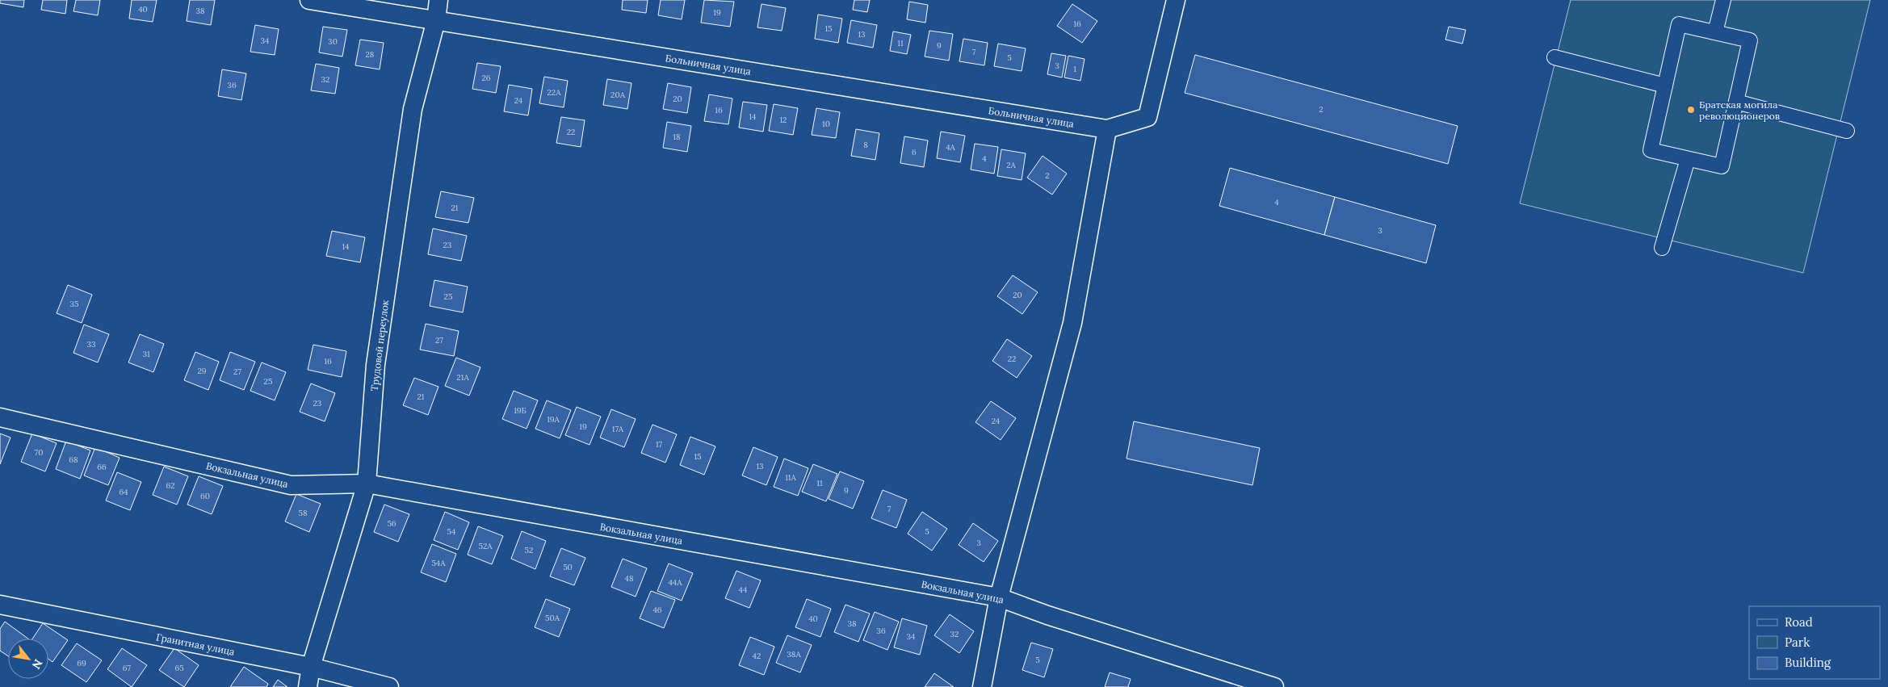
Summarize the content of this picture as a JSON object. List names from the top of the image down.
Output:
{
  "streets": {
    "street": [
      "Больничная улица",
      "Трудовой переулок",
      "Вокзальная улица",
      "Гранитная улица"
    ]
  },
  "crossings": [
    ["Больничная улица", "Трудовой переулок"],
    ["Трудовой переулок", "Вокзальная улица"],
    ["Трудовой переулок", "Гранитная улица"]
  ],
  "places": ["Братская могила революционеров"],
  "house_numbers": [
    "40",
    "38",
    "19",
    "16",
    "15",
    "13",
    "34",
    "30",
    "11",
    "9",
    "7",
    "28",
    "5",
    "3",
    "1",
    "26",
    "32",
    "36",
    "22А",
    "20А",
    "20",
    "24",
    "2",
    "16",
    "14",
    "12",
    "10",
    "22",
    "18",
    "8",
    "4А",
    "6",
    "4",
    "2А",
    "2",
    "4",
    "21",
    "3",
    "23",
    "14",
    "20",
    "25",
    "35",
    "27",
    "33",
    "31",
    "22",
    "16",
    "29",
    "27",
    "21А",
    "25",
    "21",
    "23",
    "19Б",
    "19А",
    "24",
    "19",
    "17А",
    "17",
    "70",
    "15",
    "68",
    "13",
    "66",
    "11А",
    "11",
    "62",
    "9",
    "64",
    "60",
    "7",
    "58",
    "56",
    "54",
    "5",
    "3",
    "52А",
    "52",
    "54А",
    "50",
    "48",
    "44А",
    "44",
    "46",
    "50А",
    "40",
    "38",
    "36",
    "32",
    "34",
    "38А",
    "42",
    "5",
    "69",
    "67",
    "65"
  ],
  "legend": ["Road", "Park", "Building"],
  "north": "bottom right"
}
